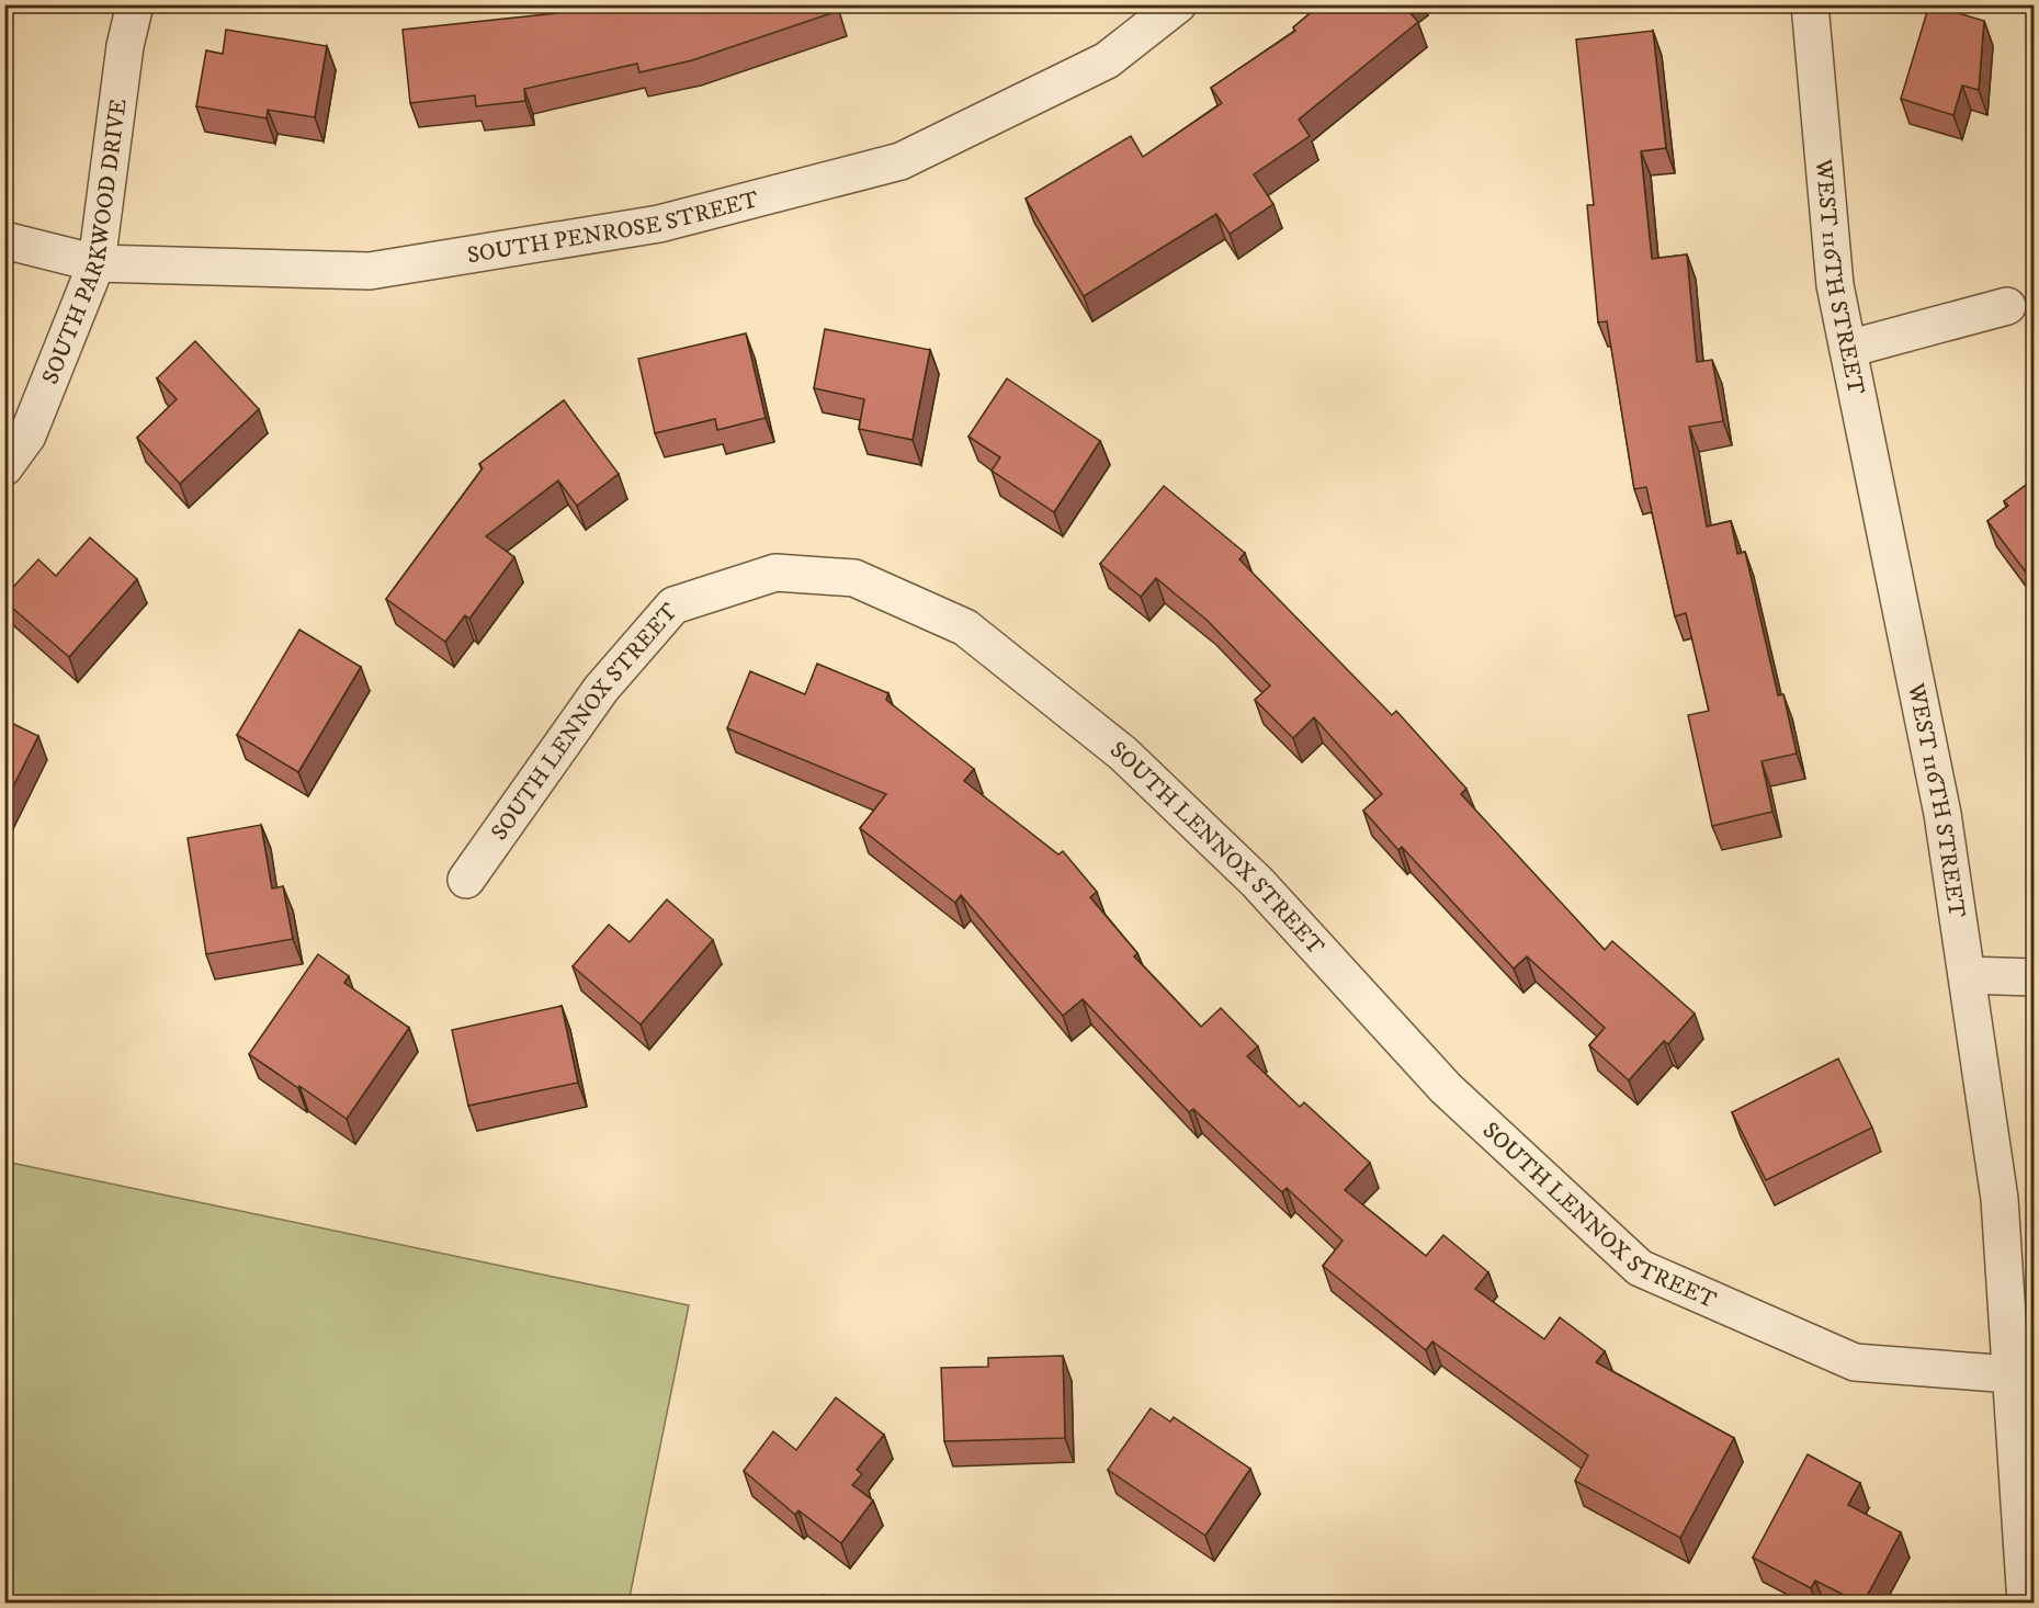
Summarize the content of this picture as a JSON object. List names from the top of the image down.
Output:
{
  "streets": {
    "street": [
      "SOUTH PENROSE STREET",
      "SOUTH PARKWOOD DRIVE",
      "WEST 116TH STREET",
      "SOUTH LENNOX STREET"
    ]
  },
  "crossings": [
    ["SOUTH PENROSE STREET", "SOUTH PARKWOOD DRIVE"],
    ["WEST 116TH STREET", "SOUTH LENNOX STREET"]
  ]
}
